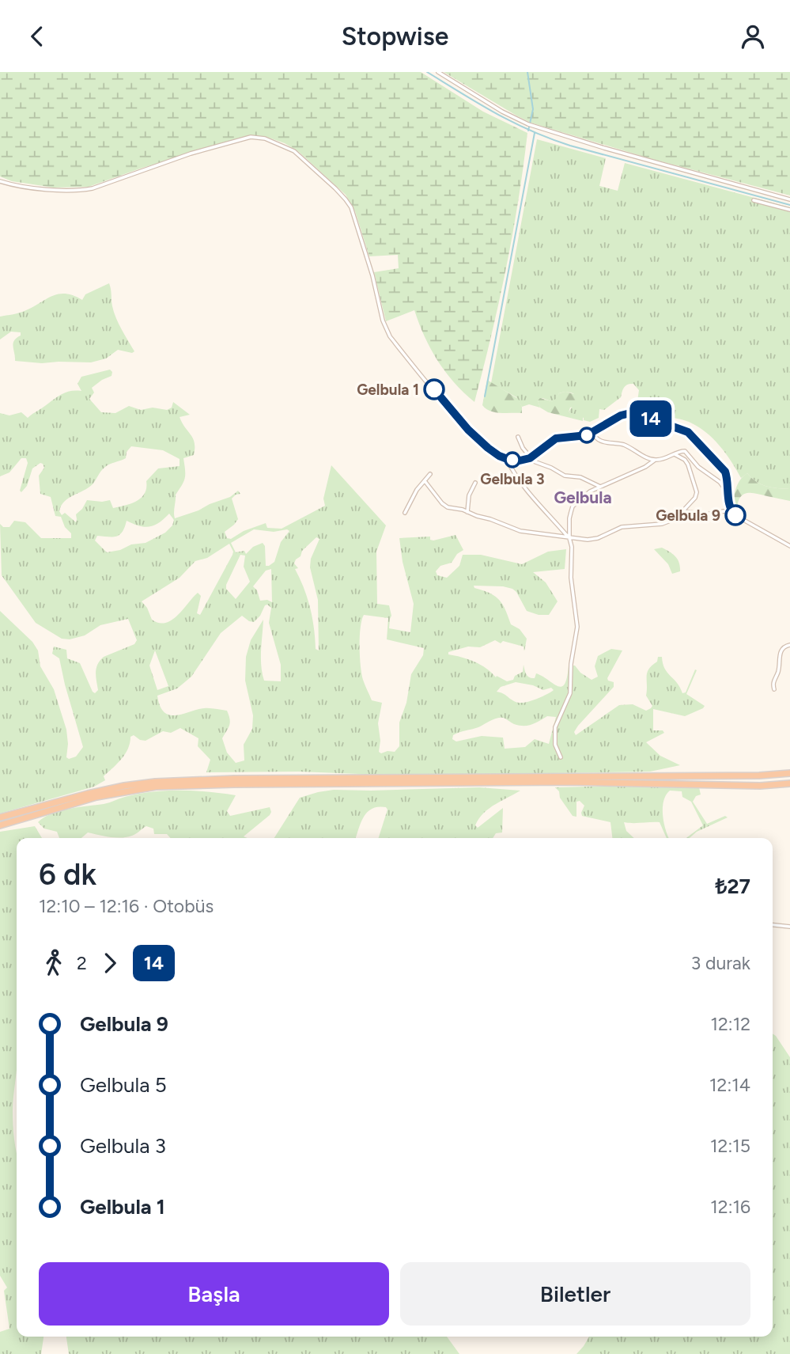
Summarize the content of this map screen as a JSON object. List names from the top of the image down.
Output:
{
  "districts": ["Gelbula"],
  "places": ["Gelbula 1", "Gelbula 3", "Gelbula 9"],
  "lines": ["bus line 14"],
  "page": {
    "header": "Stopwise",
    "on_map": "14",
    "heading": ["6 dk", "12:10 – 12:16 · Otobüs", "₺27"],
    "legs": ["2", "14", "3 durak"],
    "list": [
      {
        "name": "Gelbula 9",
        "value": "12:12"
      },
      {
        "name": "Gelbula 5",
        "value": "12:14"
      },
      {
        "name": "Gelbula 3",
        "value": "12:15"
      },
      {
        "name": "Gelbula 1",
        "value": "12:16"
      }
    ],
    "buttons": ["Başla", "Biletler"]
  }
}
